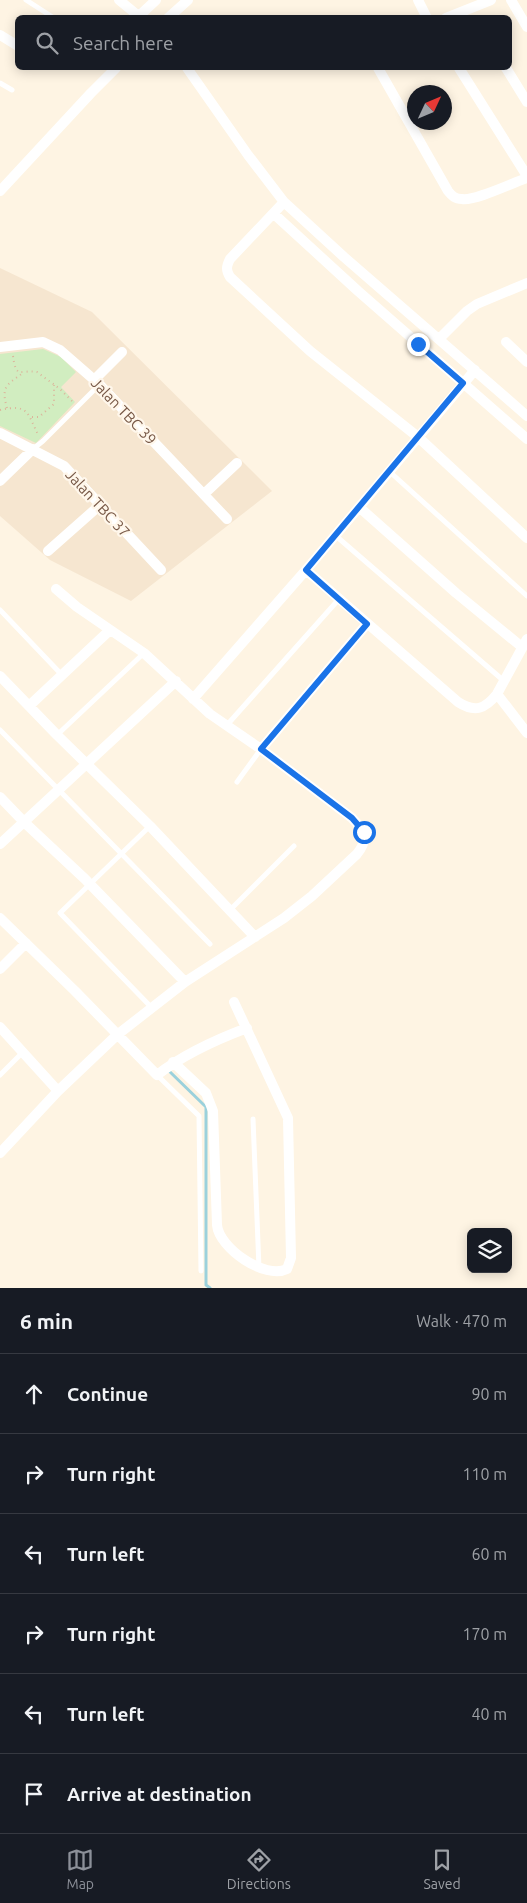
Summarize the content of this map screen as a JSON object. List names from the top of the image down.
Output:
{
  "streets": {
    "street": ["Jalan TBC 39", "Jalan TBC 37"]
  },
  "north": "top right",
  "page": {
    "search": "Search here",
    "heading": ["6 min", "Walk · 470 m"],
    "list": [
      ["Continue", "90 m"],
      ["Turn right", "110 m"],
      ["Turn left", "60 m"],
      ["Turn right", "170 m"],
      ["Turn left", "40 m"],
      "Arrive at destination"
    ],
    "nav": ["Map", "Directions", "Saved"]
  }
}
